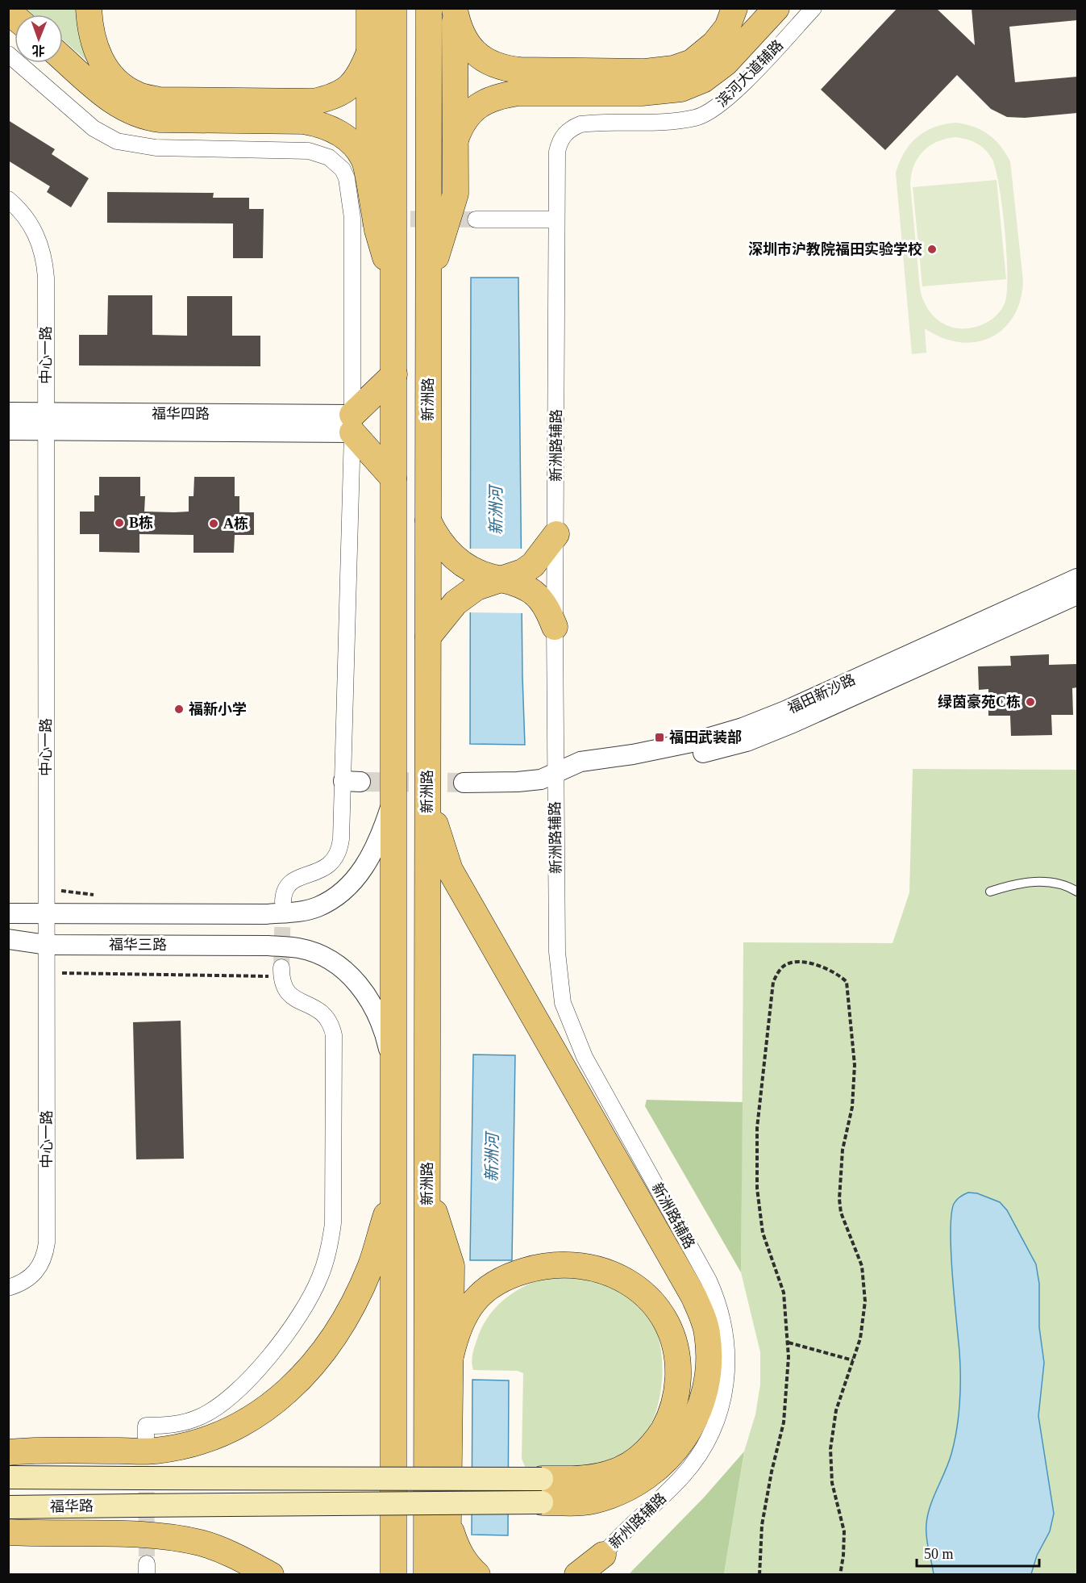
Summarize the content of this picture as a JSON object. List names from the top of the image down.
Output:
{
  "streets": {
    "main road": ["新洲路", "福华路"],
    "street": [
      "滨河大道辅路",
      "中心一路",
      "福华四路",
      "新洲路辅路",
      "福田新沙路",
      "福华三路",
      "新州路辅路"
    ]
  },
  "crossings": [
    ["滨河大道辅路", "新洲路辅路"],
    ["中心一路", "福华四路"],
    ["中心一路", "福华三路"],
    ["新洲路辅路", "福田新沙路"],
    ["新洲路辅路", "新州路辅路"]
  ],
  "water": ["新洲河"],
  "places": {
    "other": [
      "深圳市沪教院福田实验学校",
      "B栋",
      "A栋",
      "绿茵豪苑C栋",
      "福新小学"
    ],
    "transit": ["福田武装部"]
  },
  "scale_bar": "50 m",
  "north": "bottom"
}
